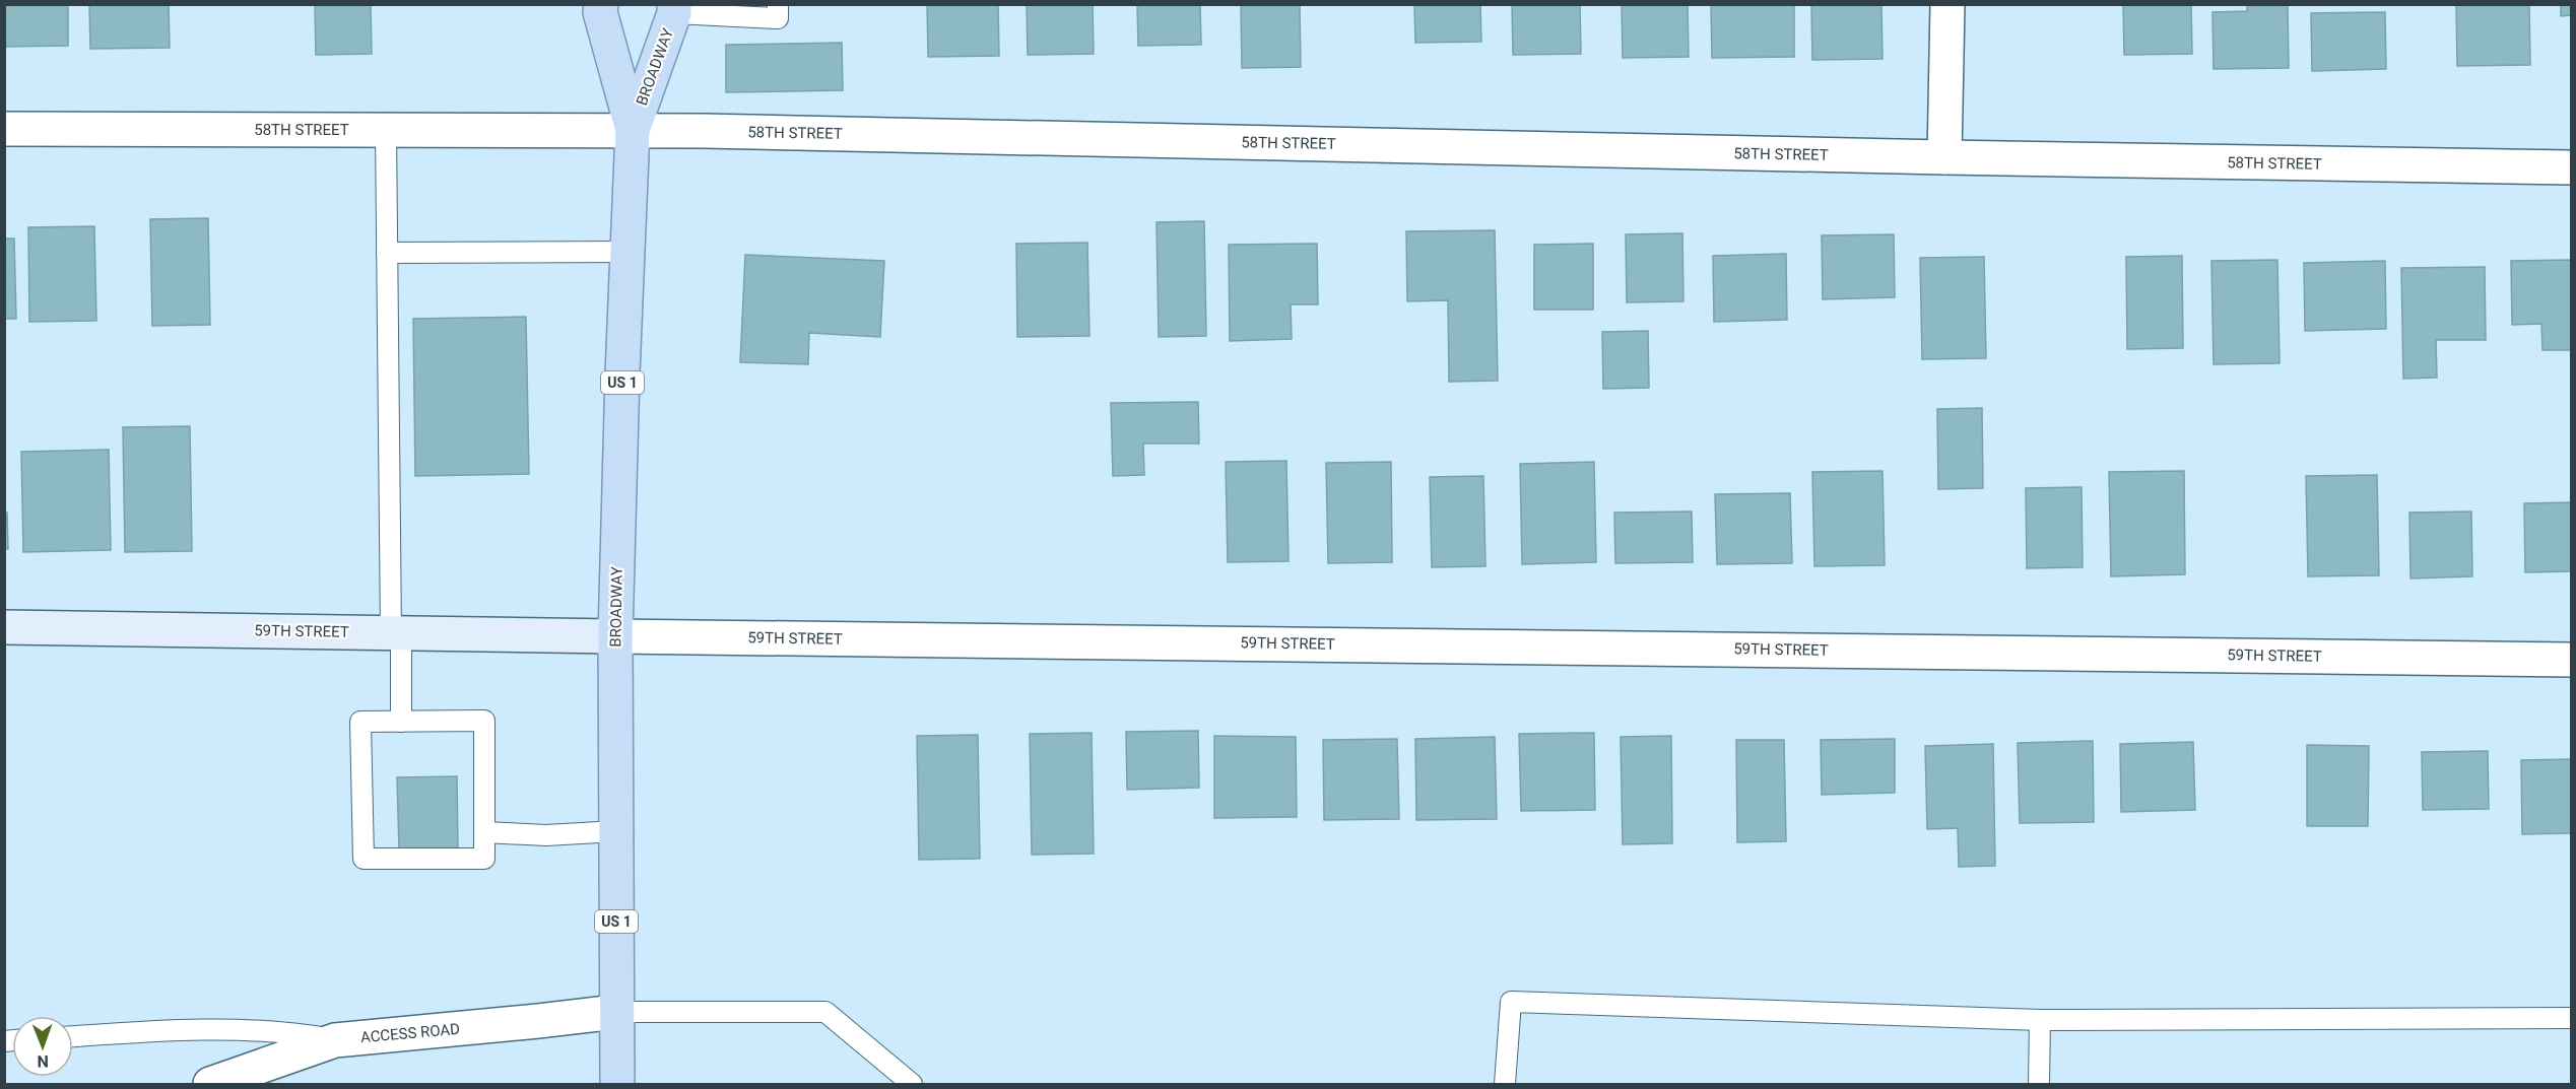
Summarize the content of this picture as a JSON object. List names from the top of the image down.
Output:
{
  "streets": {
    "main road": ["BROADWAY", "US 1"],
    "street": ["58TH STREET", "59TH STREET", "ACCESS ROAD"]
  },
  "crossings": [
    ["BROADWAY", "58TH STREET"],
    ["BROADWAY", "59TH STREET"],
    ["BROADWAY", "ACCESS ROAD"]
  ],
  "north": "bottom"
}
